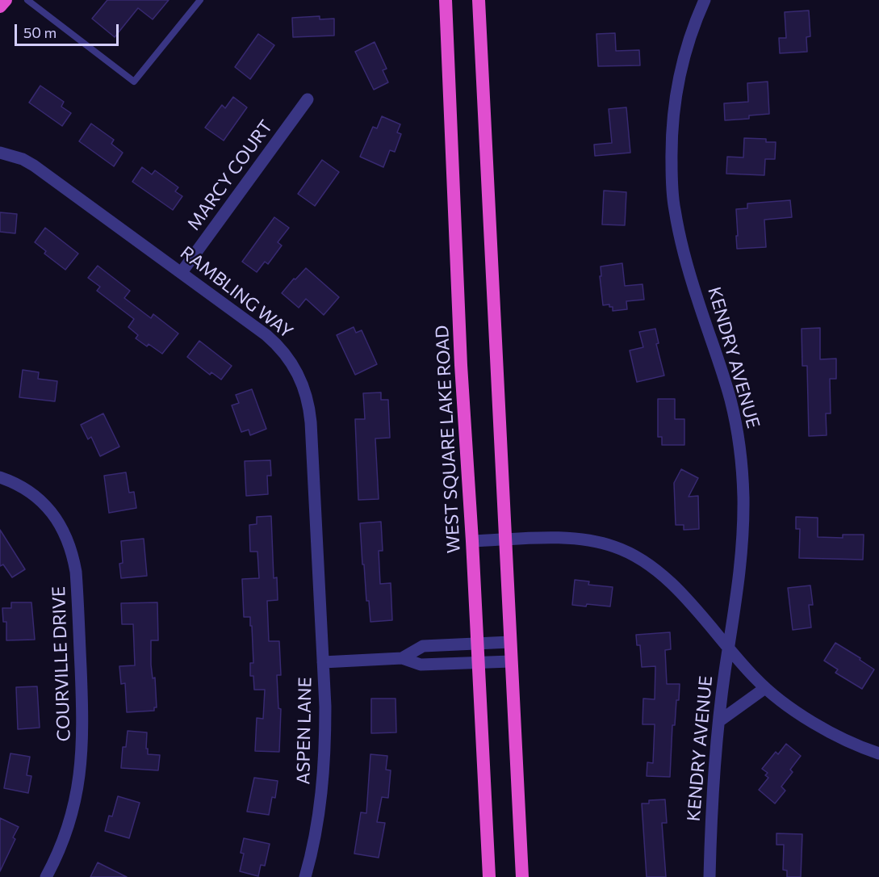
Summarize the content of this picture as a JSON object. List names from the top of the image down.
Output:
{
  "streets": {
    "highway": ["WEST SQUARE LAKE ROAD"],
    "street": [
      "MARCY COURT",
      "RAMBLING WAY",
      "KENDRY AVENUE",
      "COURVILLE DRIVE",
      "ASPEN LANE"
    ]
  },
  "crossings": [
    ["MARCY COURT", "RAMBLING WAY"],
    ["RAMBLING WAY", "ASPEN LANE"],
    ["WEST SQUARE LAKE ROAD", "ASPEN LANE"]
  ],
  "scale_bar": "50 m"
}
